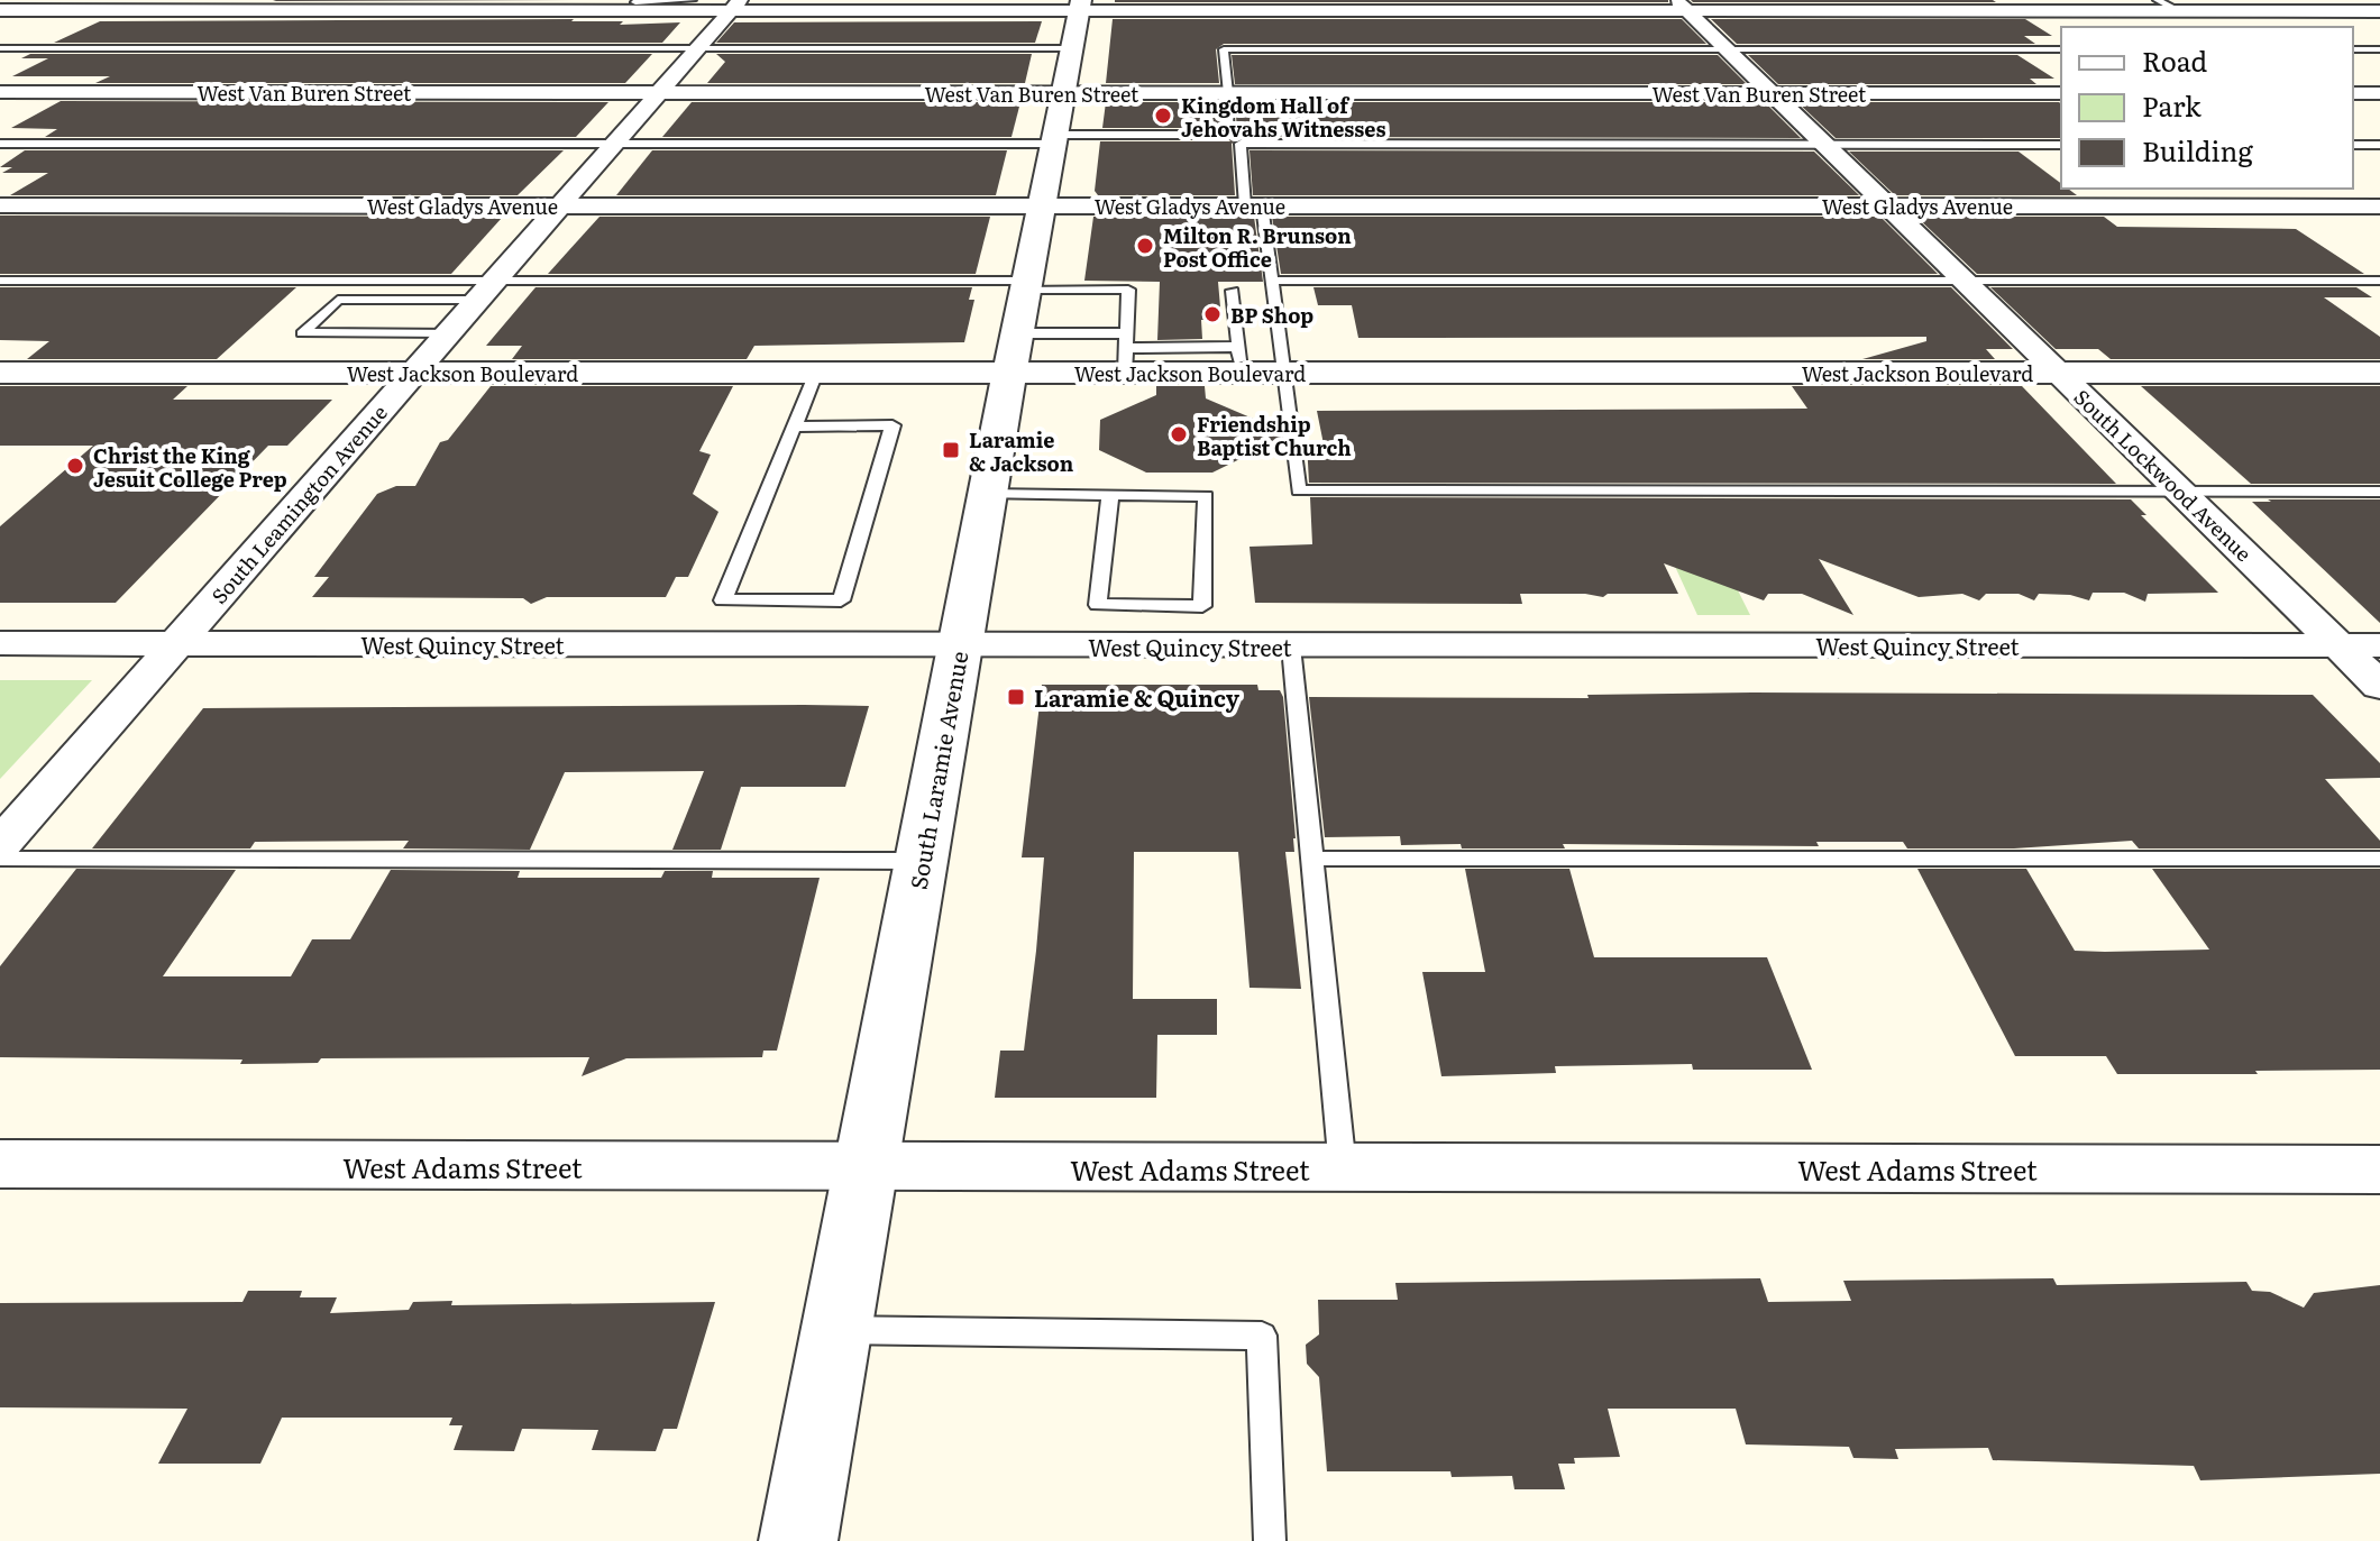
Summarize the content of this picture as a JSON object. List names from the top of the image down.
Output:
{
  "streets": {
    "street": [
      "West Van Buren Street",
      "West Gladys Avenue",
      "West Jackson Boulevard",
      "South Lockwood Avenue",
      "South Leamington Avenue",
      "West Quincy Street",
      "South Laramie Avenue",
      "West Adams Street"
    ]
  },
  "crossings": [
    ["West Van Buren Street", "South Lockwood Avenue"],
    ["West Van Buren Street", "South Leamington Avenue"],
    ["West Van Buren Street", "South Laramie Avenue"],
    ["West Gladys Avenue", "South Lockwood Avenue"],
    ["West Gladys Avenue", "South Leamington Avenue"],
    ["West Gladys Avenue", "South Laramie Avenue"],
    ["West Jackson Boulevard", "South Lockwood Avenue"],
    ["West Jackson Boulevard", "South Leamington Avenue"],
    ["West Jackson Boulevard", "South Laramie Avenue"],
    ["South Lockwood Avenue", "West Quincy Street"],
    ["South Leamington Avenue", "West Quincy Street"],
    ["West Quincy Street", "South Laramie Avenue"],
    ["South Laramie Avenue", "West Adams Street"]
  ],
  "places": {
    "other": [
      "Kingdom Hall of Jehovahs Witnesses",
      "Milton R. Brunson Post Office",
      "BP Shop",
      "Friendship Baptist Church",
      "Christ the King Jesuit College Prep"
    ],
    "transit": ["Laramie & Jackson", "Laramie & Quincy"]
  },
  "legend": ["Road", "Park", "Building"]
}
